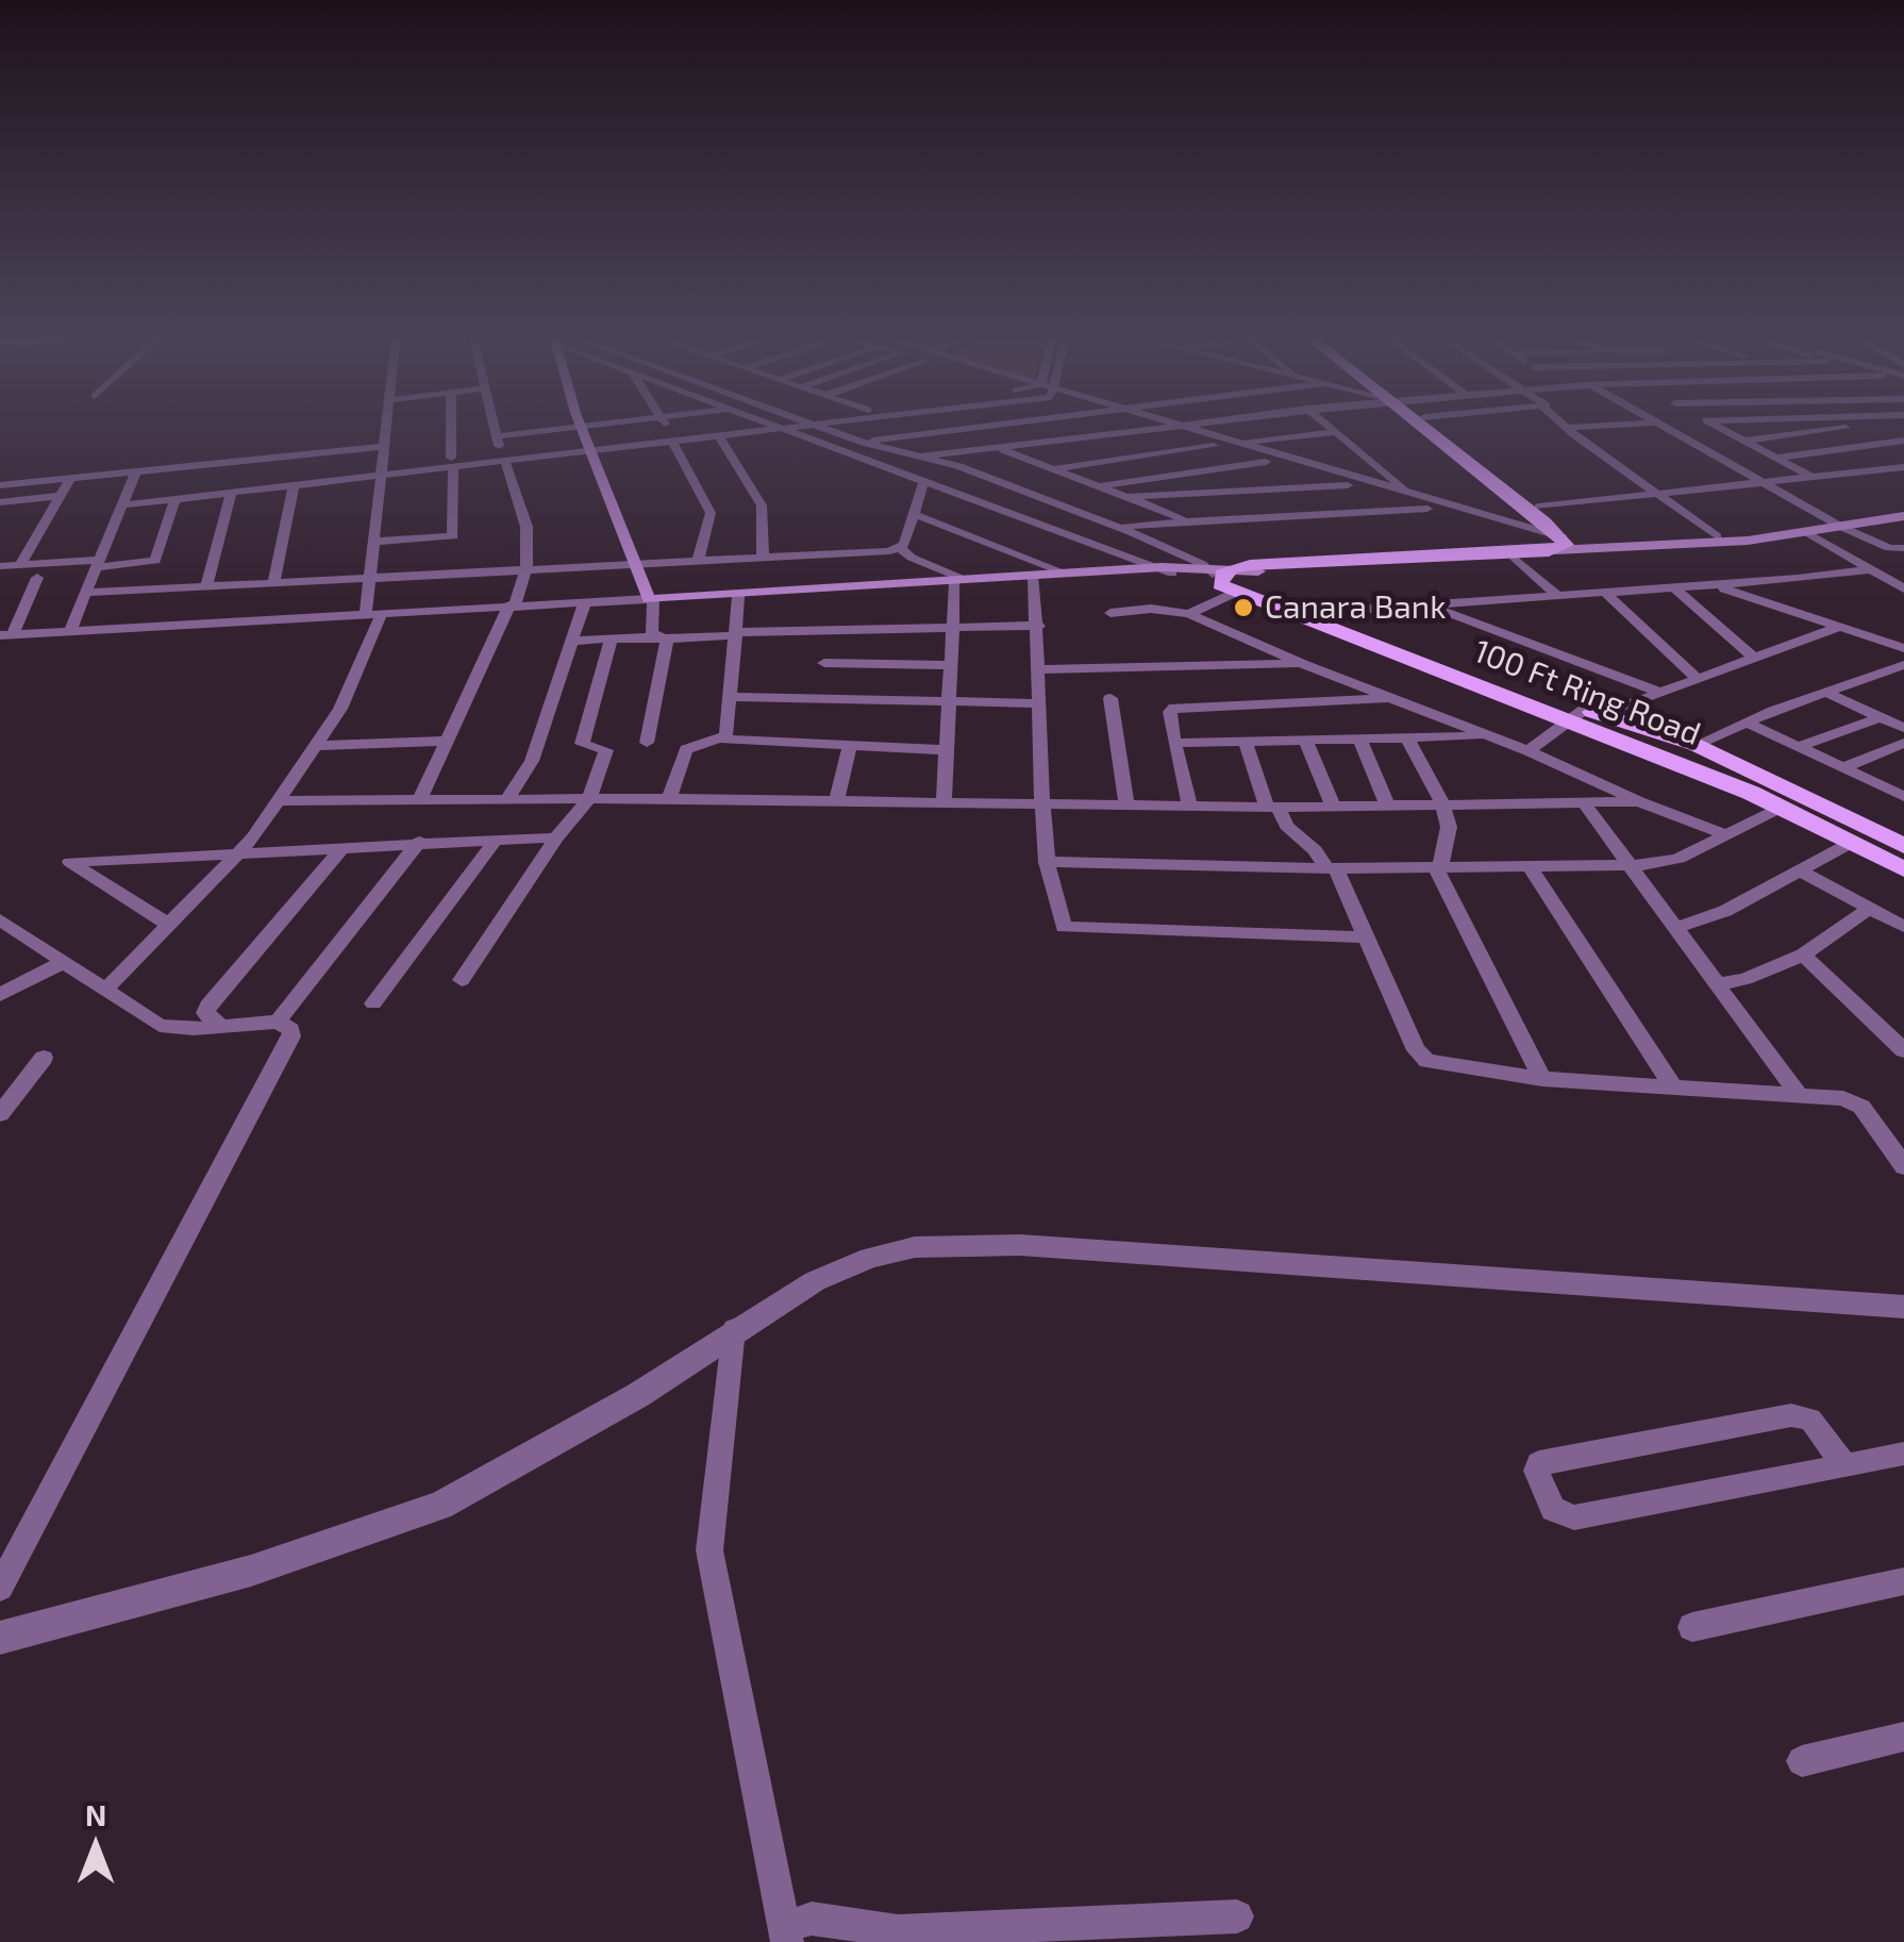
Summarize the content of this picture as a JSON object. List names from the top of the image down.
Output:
{
  "streets": {
    "main road": ["100 Ft Ring Road"]
  },
  "places": ["Canara Bank"],
  "north": "top"
}
